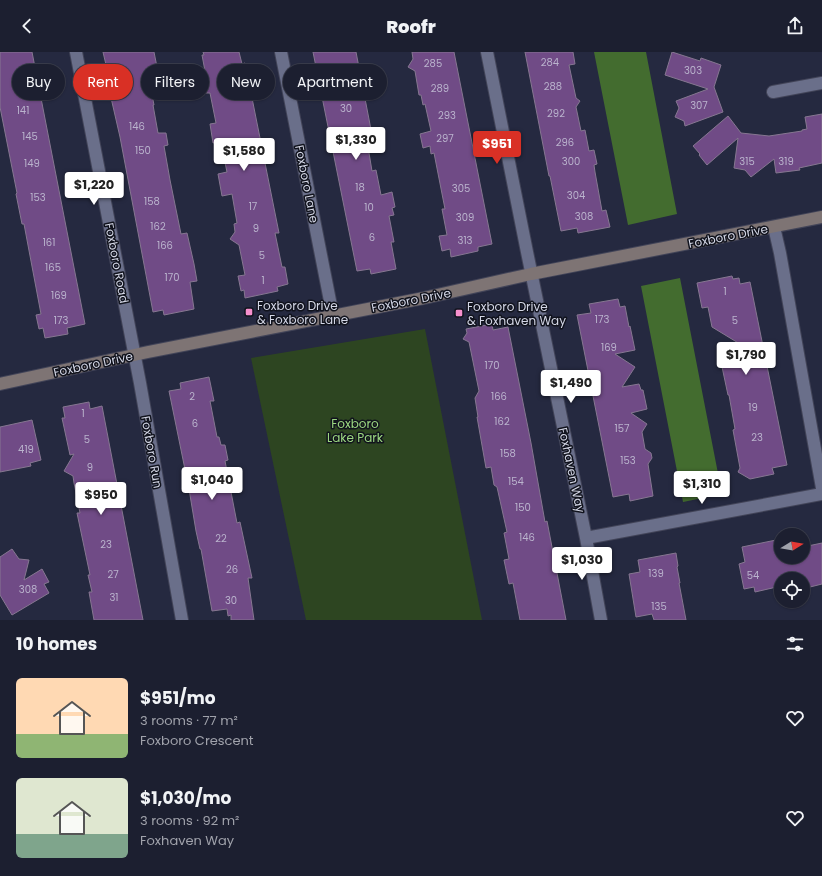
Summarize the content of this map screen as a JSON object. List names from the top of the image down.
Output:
{
  "streets": {
    "street": [
      "Foxboro Lane",
      "Foxboro Drive",
      "Foxboro Road",
      "Foxboro Run",
      "Foxhaven Way"
    ]
  },
  "crossings": [
    ["Foxboro Lane", "Foxboro Drive"],
    ["Foxboro Drive", "Foxboro Road"],
    ["Foxboro Drive", "Foxboro Run"],
    ["Foxboro Drive", "Foxhaven Way"],
    ["Foxboro Road", "Foxboro Run"]
  ],
  "parks": ["Foxboro Lake Park"],
  "places": {
    "transit": ["Foxboro Drive & Foxboro Lane", "Foxboro Drive & Foxhaven Way"]
  },
  "house_numbers": [
    "284",
    "285",
    "303",
    "288",
    "289",
    "307",
    "30",
    "141",
    "292",
    "293",
    "146",
    "145",
    "297",
    "296",
    "150",
    "300",
    "315",
    "319",
    "149",
    "18",
    "305",
    "304",
    "153",
    "158",
    "17",
    "10",
    "308",
    "309",
    "162",
    "9",
    "6",
    "313",
    "161",
    "166",
    "5",
    "165",
    "170",
    "1",
    "1",
    "169",
    "173",
    "173",
    "5",
    "169",
    "170",
    "2",
    "166",
    "19",
    "1",
    "162",
    "6",
    "157",
    "23",
    "5",
    "419",
    "158",
    "153",
    "9",
    "154",
    "150",
    "146",
    "22",
    "23",
    "26",
    "139",
    "27",
    "54",
    "308",
    "31",
    "30",
    "135"
  ],
  "north": "right",
  "page": {
    "header": "Roofr",
    "chip": [
      "Buy",
      "Rent",
      "Filters",
      "New",
      "Apartment"
    ],
    "price": [
      "$1,330",
      "$951",
      "$1,580",
      "$1,220",
      "$1,790",
      "$1,490",
      "$1,040",
      "$1,310",
      "$950",
      "$1,030"
    ],
    "heading": "10 homes",
    "list": [
      {
        "name": "$951/mo",
        "note": "3 rooms · 77 m² · Foxboro Crescent"
      },
      {
        "name": "$1,030/mo",
        "note": "3 rooms · 92 m² · Foxhaven Way"
      }
    ]
  }
}
